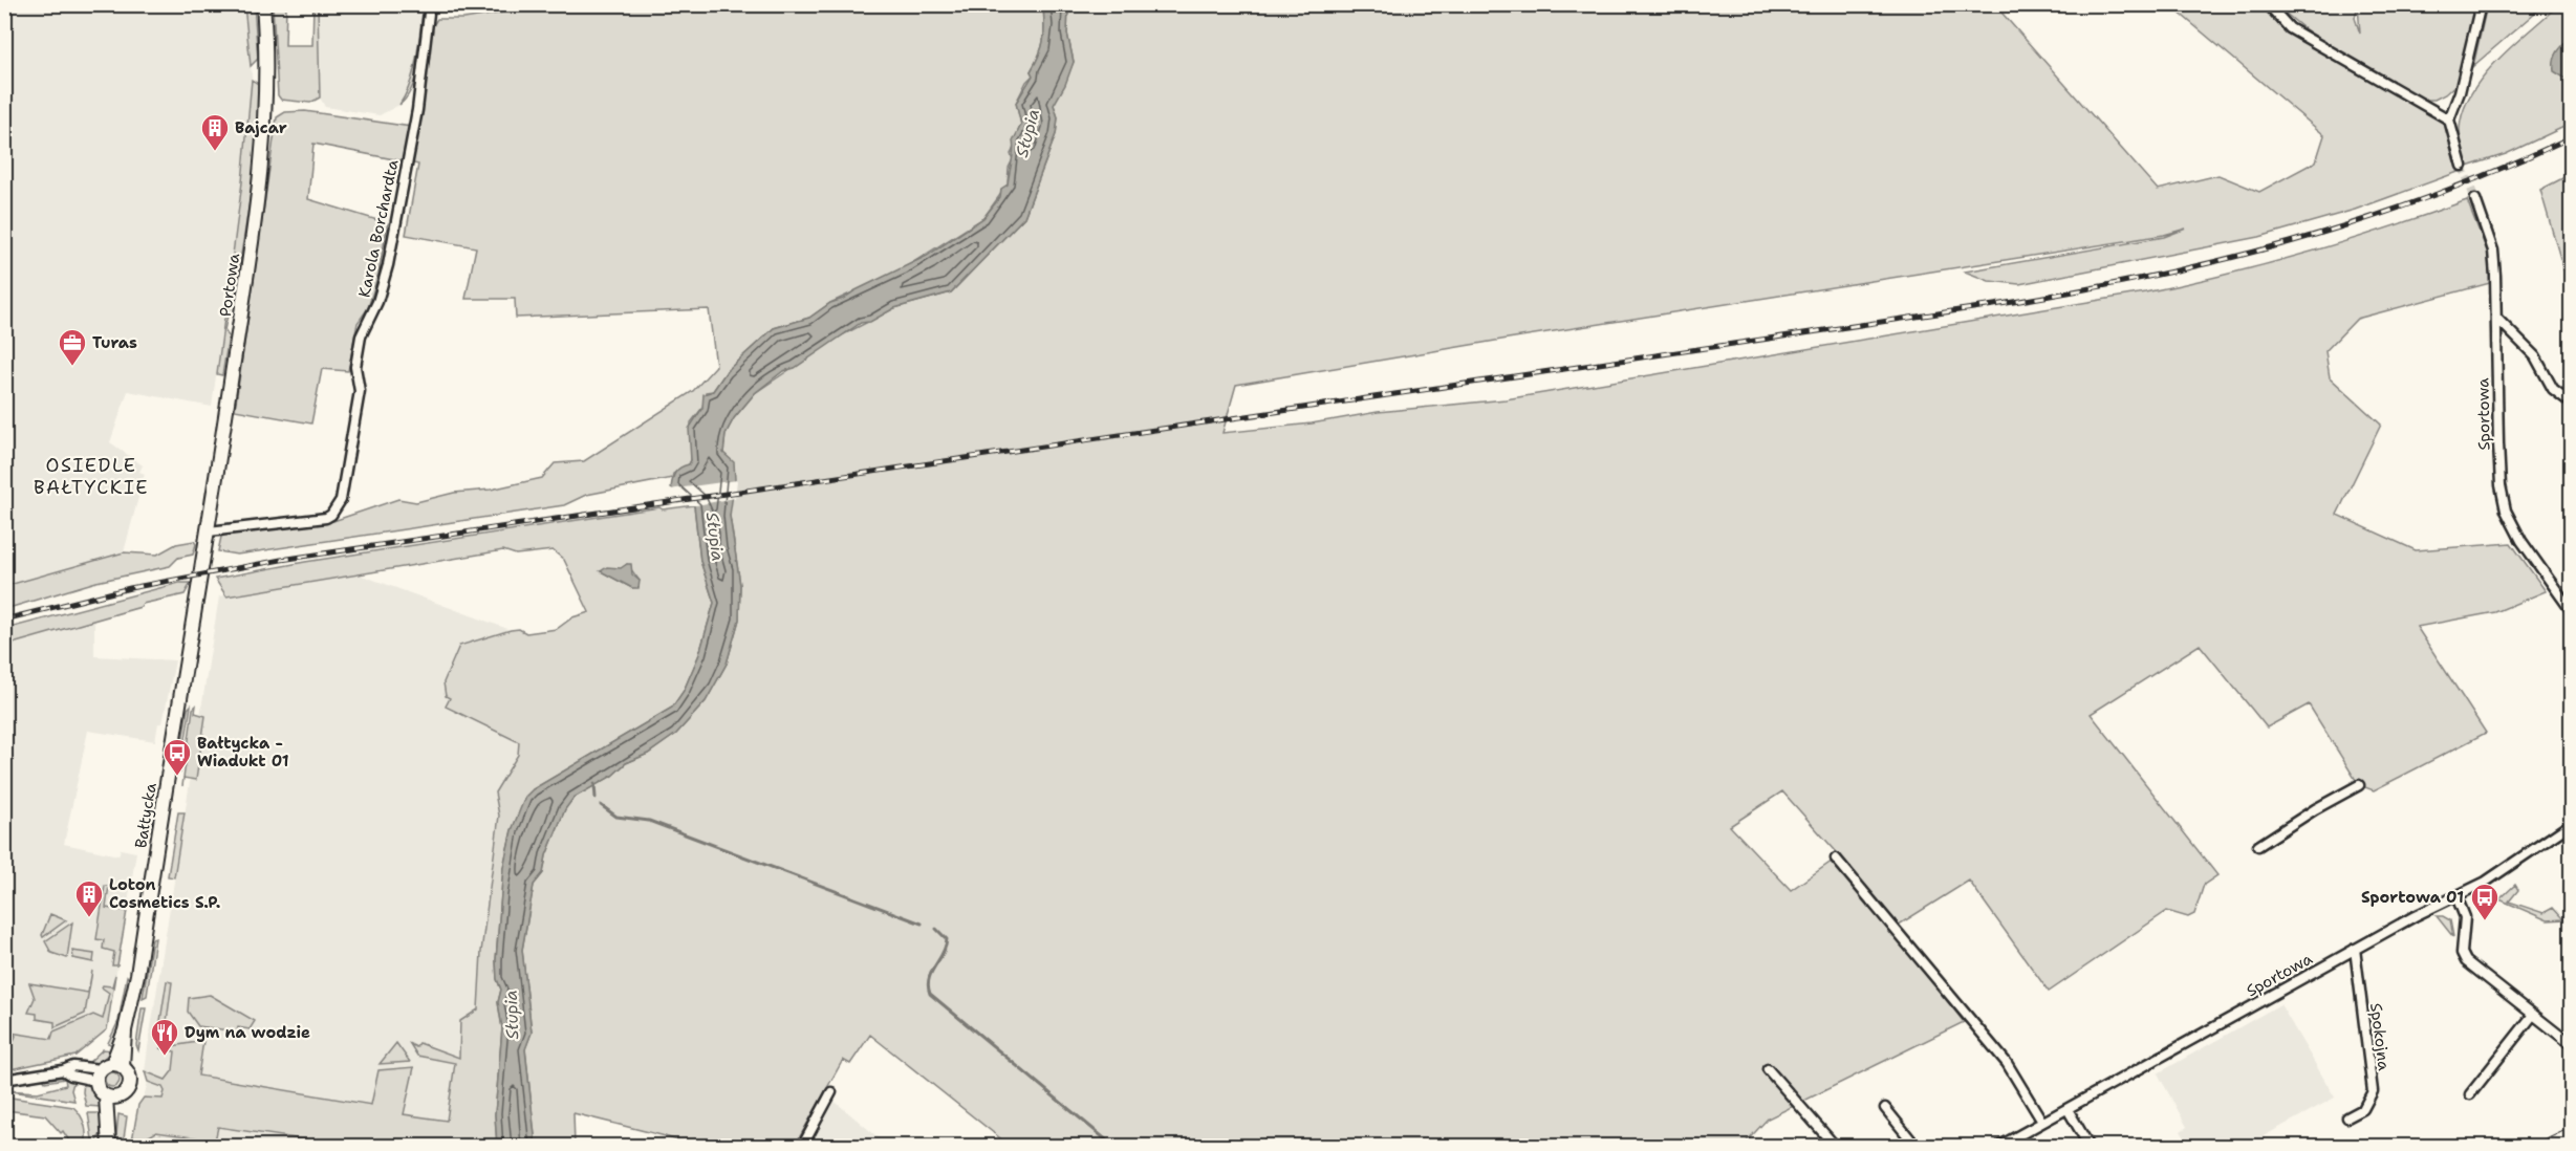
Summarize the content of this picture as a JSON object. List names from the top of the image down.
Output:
{
  "streets": {
    "main road": ["Portowa", "Bałtycka"],
    "street": ["Karola Borchardta", "Sportowa", "Spokojna"]
  },
  "crossings": [
    ["Karola Borchardta", "Portowa"],
    ["Portowa", "Bałtycka"],
    ["Sportowa", "Spokojna"]
  ],
  "districts": ["OSIEDLE BAŁTYCKIE"],
  "water": ["Słupia"],
  "places": {
    "building": ["Bajcar", "Loton Cosmetics S.P."],
    "office": ["Turas"],
    "bus stop": ["Bałtycka - Wiadukt 01", "Sportowa 01"],
    "restaurant": ["Dym na wodzie"]
  }
}
